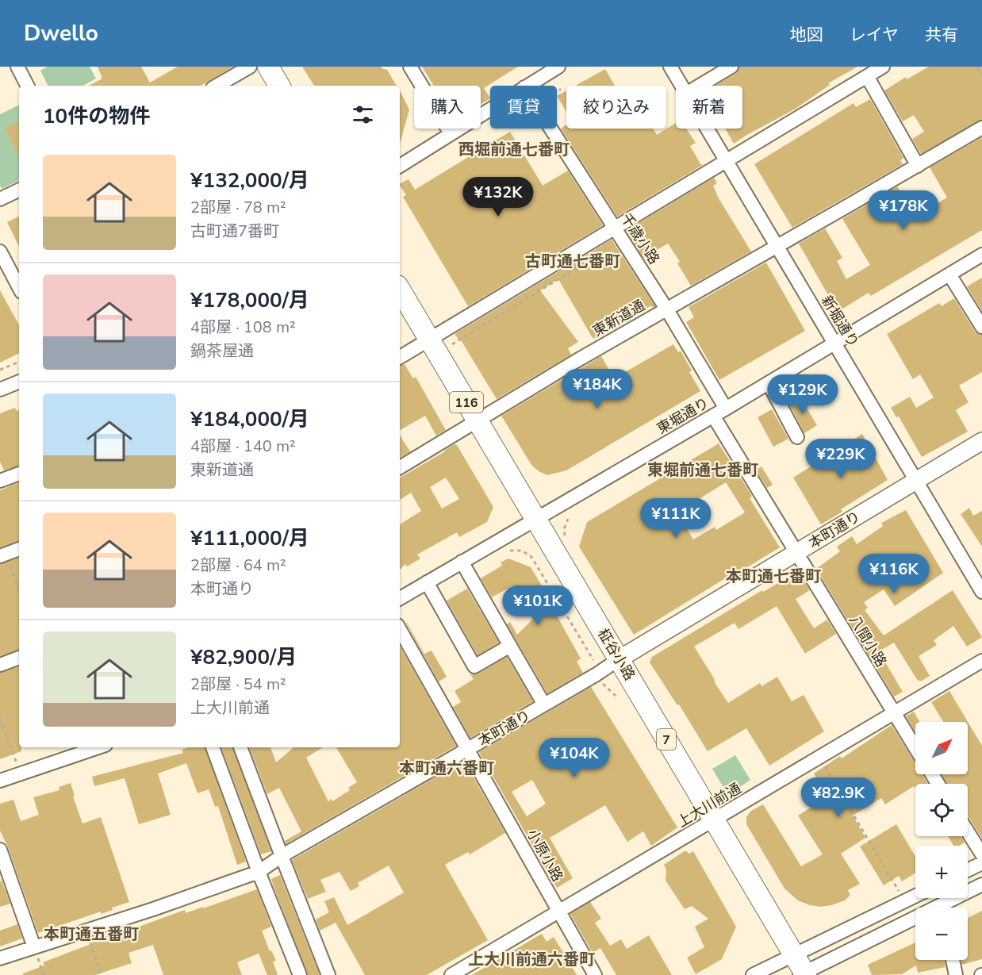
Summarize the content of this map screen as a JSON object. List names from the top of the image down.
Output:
{
  "streets": {
    "highway": ["116", "柾谷小路", "7"],
    "main road": ["本町通り"],
    "street": [
      "千歳小路",
      "東新道通",
      "新堀通り",
      "東堀通り",
      "八間小路",
      "上大川前通",
      "小原小路"
    ]
  },
  "crossings": [
    ["千歳小路", "東新道通"],
    ["千歳小路", "東堀通り"],
    ["東新道通", "新堀通り"],
    ["東新道通", "柾谷小路"],
    ["新堀通り", "東堀通り"],
    ["新堀通り", "本町通り"],
    ["東堀通り", "八間小路"],
    ["東堀通り", "柾谷小路"],
    ["本町通り", "八間小路"],
    ["本町通り", "柾谷小路"],
    ["本町通り", "小原小路"],
    ["八間小路", "上大川前通"],
    ["柾谷小路", "上大川前通"],
    ["上大川前通", "小原小路"]
  ],
  "districts": [
    "西堀前通七番町",
    "古町通七番町",
    "東堀前通七番町",
    "本町通七番町",
    "本町通六番町",
    "本町通五番町",
    "上大川前通六番町"
  ],
  "north": "top right",
  "page": {
    "header": "Dwello",
    "nav": ["地図", "レイヤ", "共有"],
    "chip": [
      "購入",
      "賃貸",
      "絞り込み",
      "新着"
    ],
    "heading": "10件の物件",
    "list": [
      {
        "name": "¥132,000/月",
        "note": "2部屋 · 78 m² · 古町通7番町"
      },
      {
        "name": "¥178,000/月",
        "note": "4部屋 · 108 m² · 鍋茶屋通"
      },
      {
        "name": "¥184,000/月",
        "note": "4部屋 · 140 m² · 東新道通"
      },
      {
        "name": "¥111,000/月",
        "note": "2部屋 · 64 m² · 本町通り"
      },
      {
        "name": "¥82,900/月",
        "note": "2部屋 · 54 m² · 上大川前通"
      }
    ],
    "price": [
      "¥132K",
      "¥178K",
      "¥184K",
      "¥129K",
      "¥229K",
      "¥111K",
      "¥116K",
      "¥101K",
      "¥104K",
      "¥82.9K"
    ],
    "map_buttons": ["+", "−"]
  }
}
